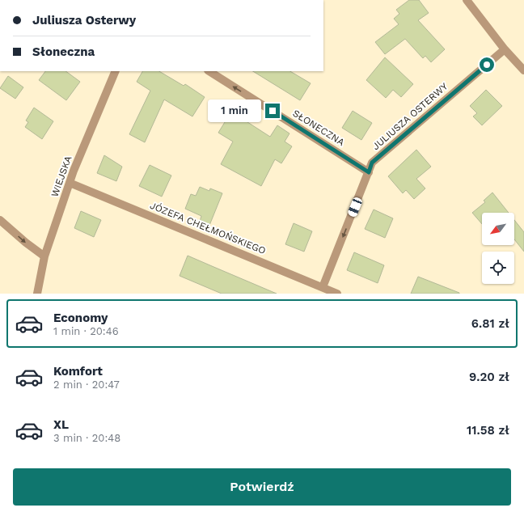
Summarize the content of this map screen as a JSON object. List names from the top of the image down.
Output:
{
  "streets": {
    "street": [
      "JULIUSZA OSTERWY",
      "SŁONECZNA",
      "WIEJSKA",
      "JÓZEFA CHEŁMOŃSKIEGO"
    ]
  },
  "crossings": [
    ["JULIUSZA OSTERWY", "SŁONECZNA"],
    ["JULIUSZA OSTERWY", "JÓZEFA CHEŁMOŃSKIEGO"],
    ["WIEJSKA", "JÓZEFA CHEŁMOŃSKIEGO"]
  ],
  "one_way": ["JULIUSZA OSTERWY", "SŁONECZNA"],
  "north": "bottom left",
  "page": {
    "banner": ["Juliusza Osterwy", "Słoneczna"],
    "bubble": "1 min",
    "list": [
      {
        "name": "Economy",
        "note": "1 min · 20:46",
        "value": "6.81 zł"
      },
      {
        "name": "Komfort",
        "note": "2 min · 20:47",
        "value": "9.20 zł"
      },
      {
        "name": "XL",
        "note": "3 min · 20:48",
        "value": "11.58 zł"
      }
    ],
    "buttons": "Potwierdź"
  }
}
